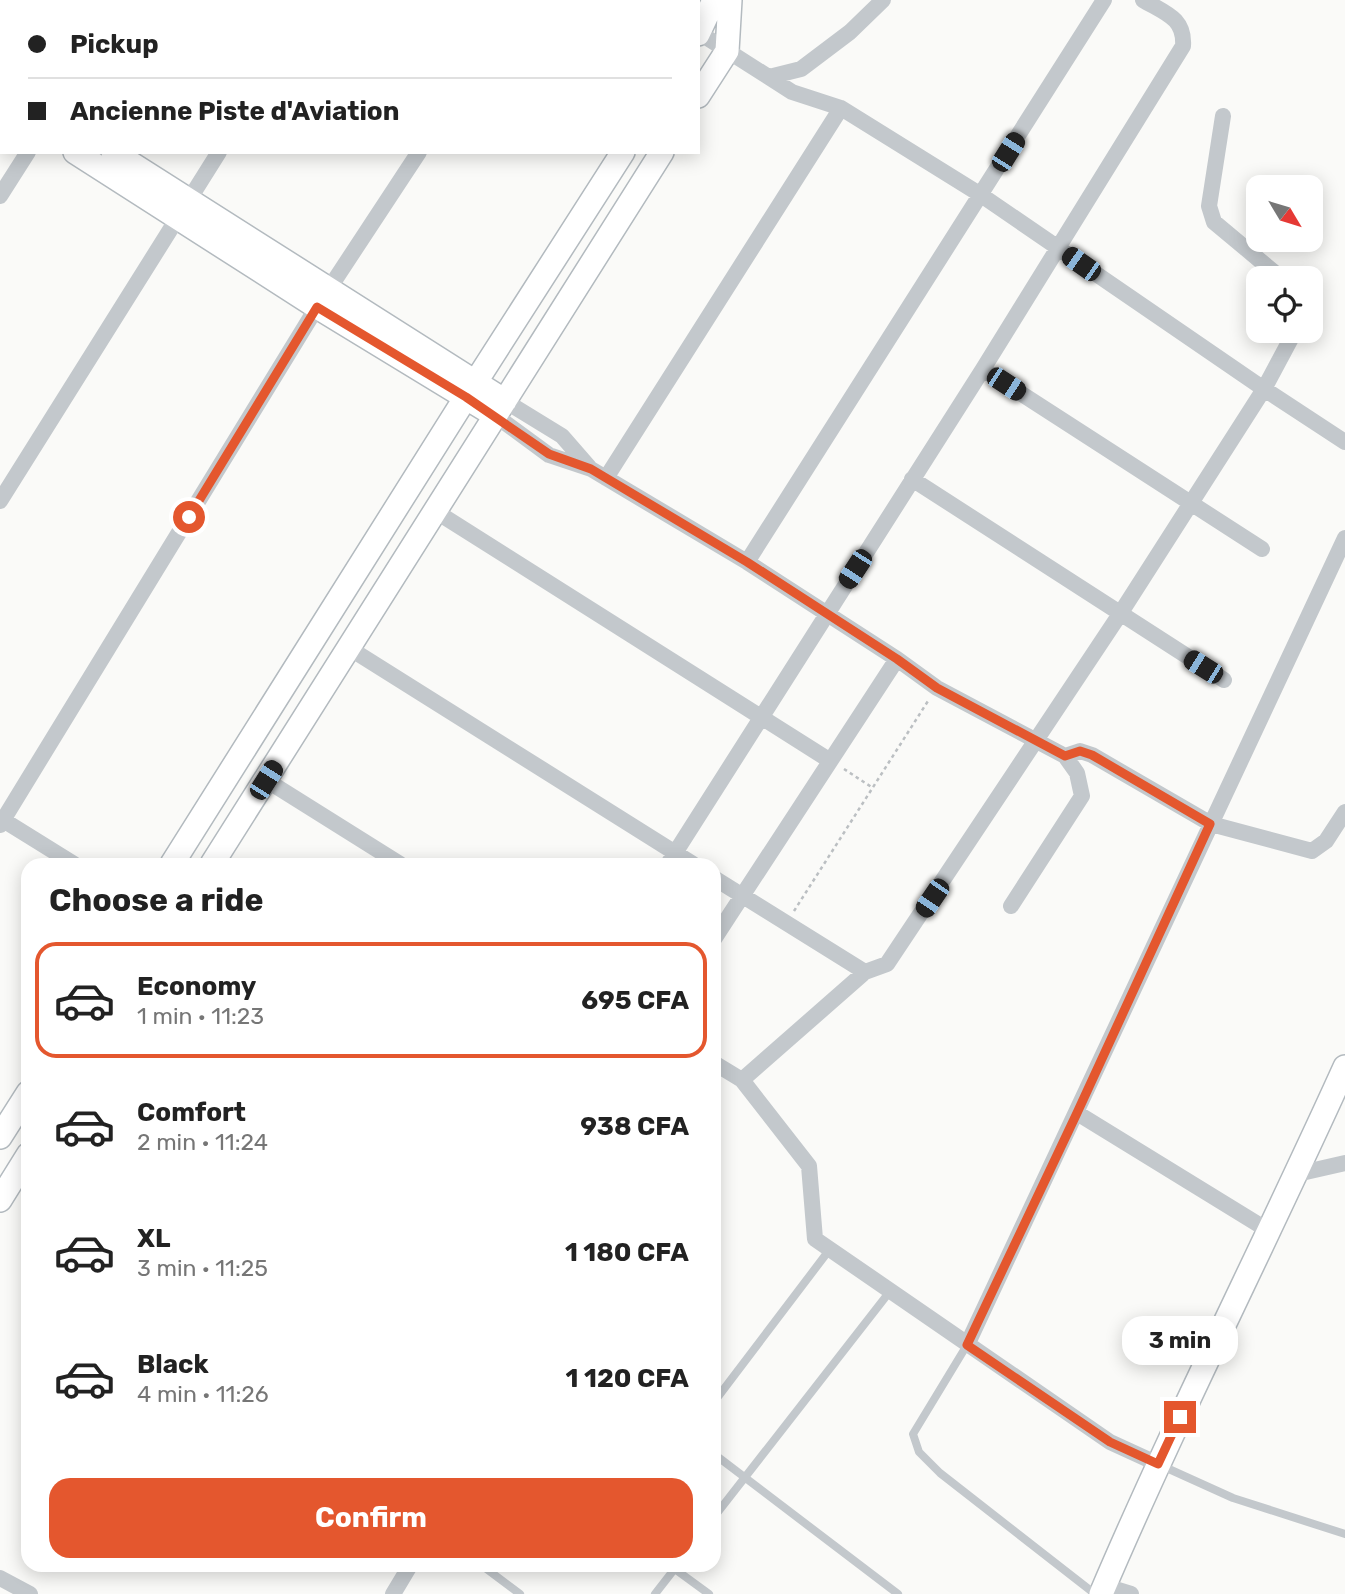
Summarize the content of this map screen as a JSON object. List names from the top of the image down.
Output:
{
  "north": "bottom right",
  "page": {
    "banner": ["Pickup", "Ancienne Piste d'Aviation"],
    "heading": "Choose a ride",
    "list": [
      {
        "name": "Economy",
        "note": "1 min · 11:23",
        "value": "695 CFA"
      },
      {
        "name": "Comfort",
        "note": "2 min · 11:24",
        "value": "938 CFA"
      },
      {
        "name": "XL",
        "note": "3 min · 11:25",
        "value": "1 180 CFA"
      },
      {
        "name": "Black",
        "note": "4 min · 11:26",
        "value": "1 120 CFA"
      }
    ],
    "bubble": "3 min",
    "buttons": "Confirm"
  }
}
